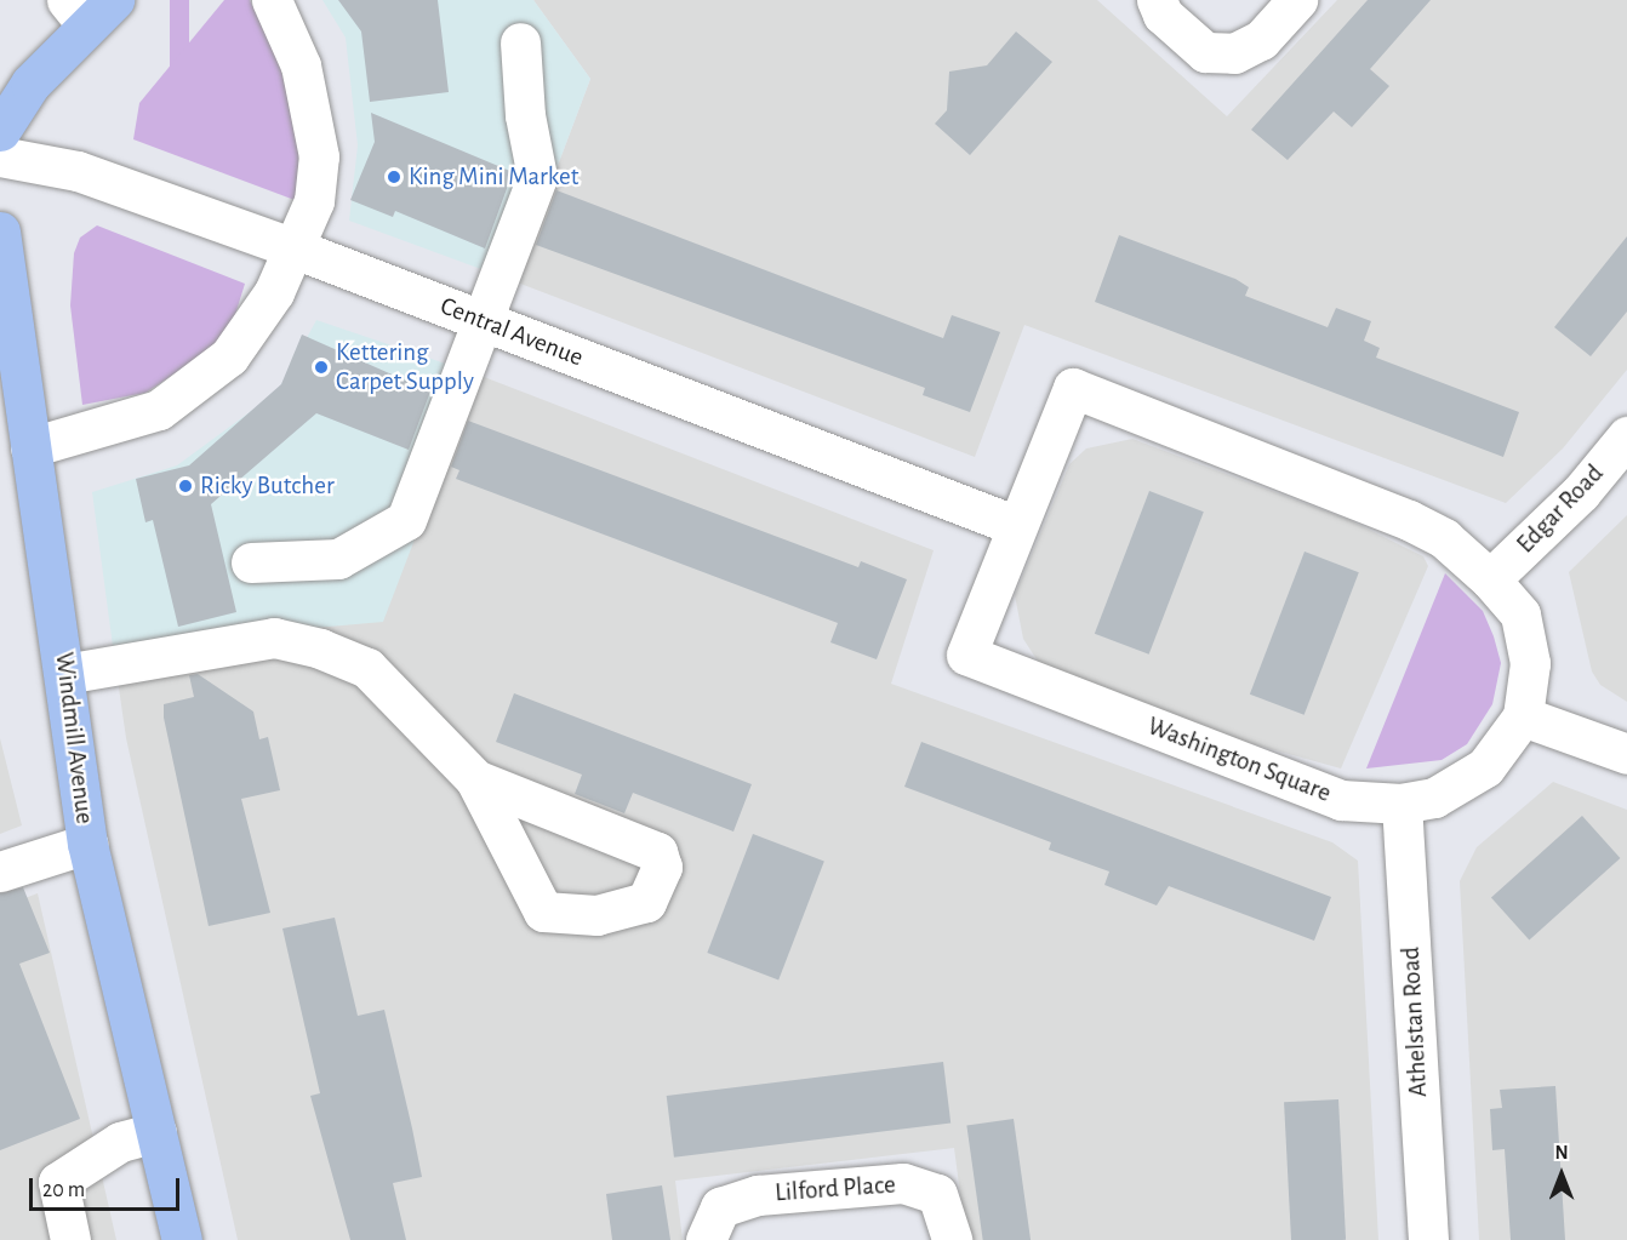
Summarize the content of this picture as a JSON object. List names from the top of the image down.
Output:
{
  "streets": {
    "main road": ["Windmill Avenue"],
    "street": [
      "Central Avenue",
      "Edgar Road",
      "Washington Square",
      "Athelstan Road",
      "Lilford Place"
    ]
  },
  "crossings": [
    ["Central Avenue", "Washington Square"],
    ["Edgar Road", "Washington Square"],
    ["Washington Square", "Athelstan Road"]
  ],
  "places": ["King Mini Market", "Kettering Carpet Supply", "Ricky Butcher"],
  "scale_bar": "20 m",
  "north": "top"
}
